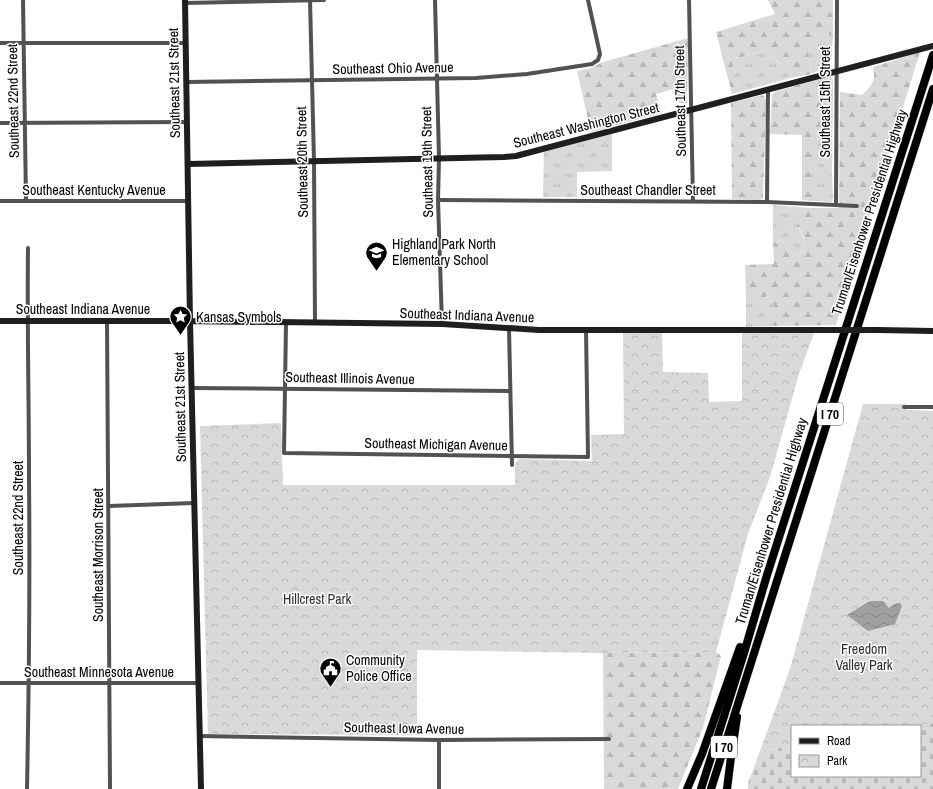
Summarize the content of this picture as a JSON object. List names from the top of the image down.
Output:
{
  "streets": {
    "highway": ["Truman/Eisenhower Presidential Highway", "I 70"],
    "street": [
      "Southeast Ohio Avenue",
      "Southeast 21st Street",
      "Southeast 22nd Street",
      "Southeast 17th Street",
      "Southeast 15th Street",
      "Southeast Washington Street",
      "Southeast 20th Street",
      "Southeast 19th Street",
      "Southeast Kentucky Avenue",
      "Southeast Chandler Street",
      "Southeast Indiana Avenue",
      "Southeast Illinois Avenue",
      "Southeast Michigan Avenue",
      "Southeast Morrison Street",
      "Southeast Minnesota Avenue",
      "Southeast Iowa Avenue"
    ]
  },
  "crossings": [
    ["Southeast Ohio Avenue", "Southeast 21st Street"],
    ["Southeast Ohio Avenue", "Southeast 20th Street"],
    ["Southeast Ohio Avenue", "Southeast 19th Street"],
    ["Southeast 21st Street", "Southeast Washington Street"],
    ["Southeast 21st Street", "Southeast Kentucky Avenue"],
    ["Southeast 21st Street", "Southeast Indiana Avenue"],
    ["Southeast 21st Street", "Southeast Illinois Avenue"],
    ["Southeast 21st Street", "Southeast Minnesota Avenue"],
    ["Southeast 21st Street", "Southeast Iowa Avenue"],
    ["Southeast 22nd Street", "Southeast Kentucky Avenue"],
    ["Southeast 22nd Street", "Southeast Indiana Avenue"],
    ["Southeast 22nd Street", "Southeast Minnesota Avenue"],
    ["Southeast 17th Street", "Southeast Washington Street"],
    ["Southeast 17th Street", "Southeast Chandler Street"],
    ["Southeast 15th Street", "Southeast Washington Street"],
    ["Southeast 15th Street", "Southeast Chandler Street"],
    ["Southeast Washington Street", "Southeast 20th Street"],
    ["Southeast Washington Street", "Southeast 19th Street"],
    ["Southeast 20th Street", "Southeast Indiana Avenue"],
    ["Southeast 19th Street", "Southeast Chandler Street"],
    ["Southeast 19th Street", "Southeast Indiana Avenue"],
    ["Southeast Indiana Avenue", "Southeast Michigan Avenue"],
    ["Southeast Indiana Avenue", "Southeast Morrison Street"],
    ["Southeast Illinois Avenue", "Southeast Michigan Avenue"],
    ["Southeast Morrison Street", "Southeast Minnesota Avenue"]
  ],
  "parks": ["Hillcrest Park", "Freedom Valley Park"],
  "places": {
    "school or university": ["Highland Park North Elementary School"],
    "place": ["Kansas Symbols"],
    "public building": ["Community Police Office"]
  },
  "legend": ["Road", "Park"]
}
